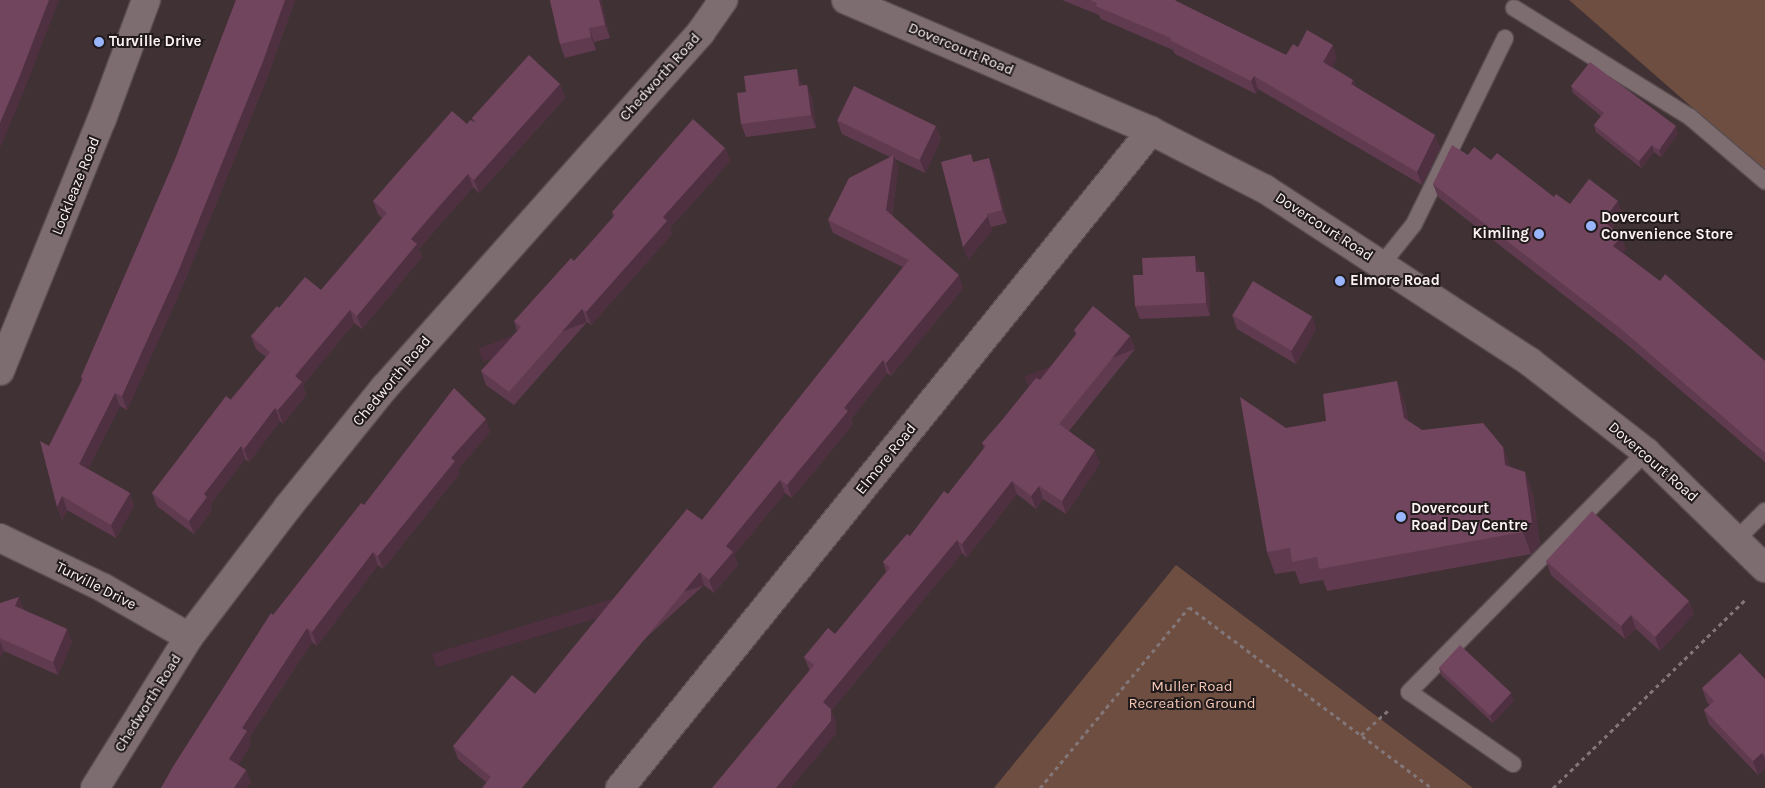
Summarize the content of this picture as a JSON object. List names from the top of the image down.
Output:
{
  "streets": {
    "street": [
      "Dovercourt Road",
      "Chedworth Road",
      "Lockleaze Road",
      "Elmore Road",
      "Turville Drive"
    ]
  },
  "crossings": [
    ["Dovercourt Road", "Elmore Road"],
    ["Chedworth Road", "Turville Drive"]
  ],
  "parks": ["Muller Road Recreation Ground"],
  "places": [
    "Turville Drive",
    "Dovercourt Convenience Store",
    "Kimling",
    "Elmore Road",
    "Dovercourt Road Day Centre"
  ]
}
